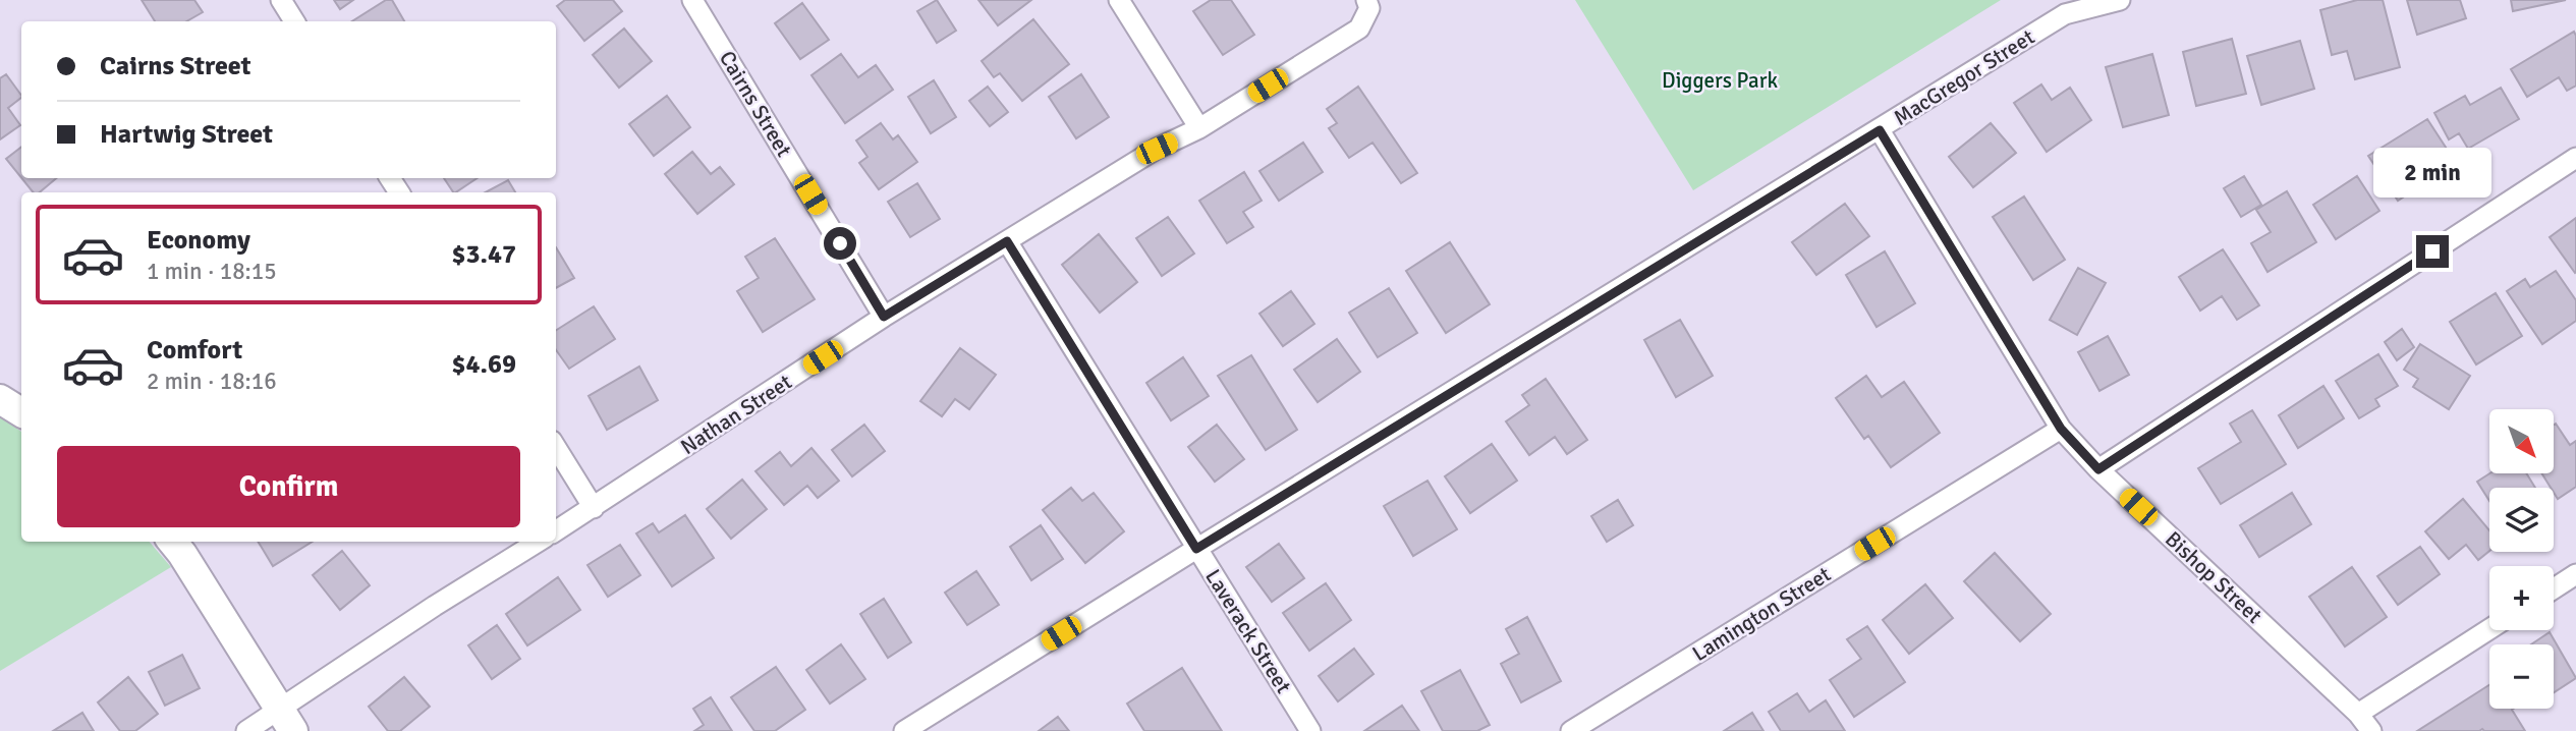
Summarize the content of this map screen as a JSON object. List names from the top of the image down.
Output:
{
  "streets": {
    "street": [
      "MacGregor Street",
      "Cairns Street",
      "Nathan Street",
      "Bishop Street",
      "Lamington Street",
      "Laverack Street"
    ]
  },
  "crossings": [
    ["MacGregor Street", "Bishop Street"],
    ["MacGregor Street", "Laverack Street"],
    ["Cairns Street", "Nathan Street"],
    ["Nathan Street", "Laverack Street"],
    ["Bishop Street", "Lamington Street"]
  ],
  "parks": ["Diggers Park"],
  "north": "bottom right",
  "page": {
    "banner": ["Cairns Street", "Hartwig Street"],
    "bubble": "2 min",
    "list": [
      {
        "name": "Economy",
        "note": "1 min · 18:15",
        "value": "$3.47"
      },
      {
        "name": "Comfort",
        "note": "2 min · 18:16",
        "value": "$4.69"
      }
    ],
    "map_buttons": ["+", "−"],
    "buttons": "Confirm"
  }
}
